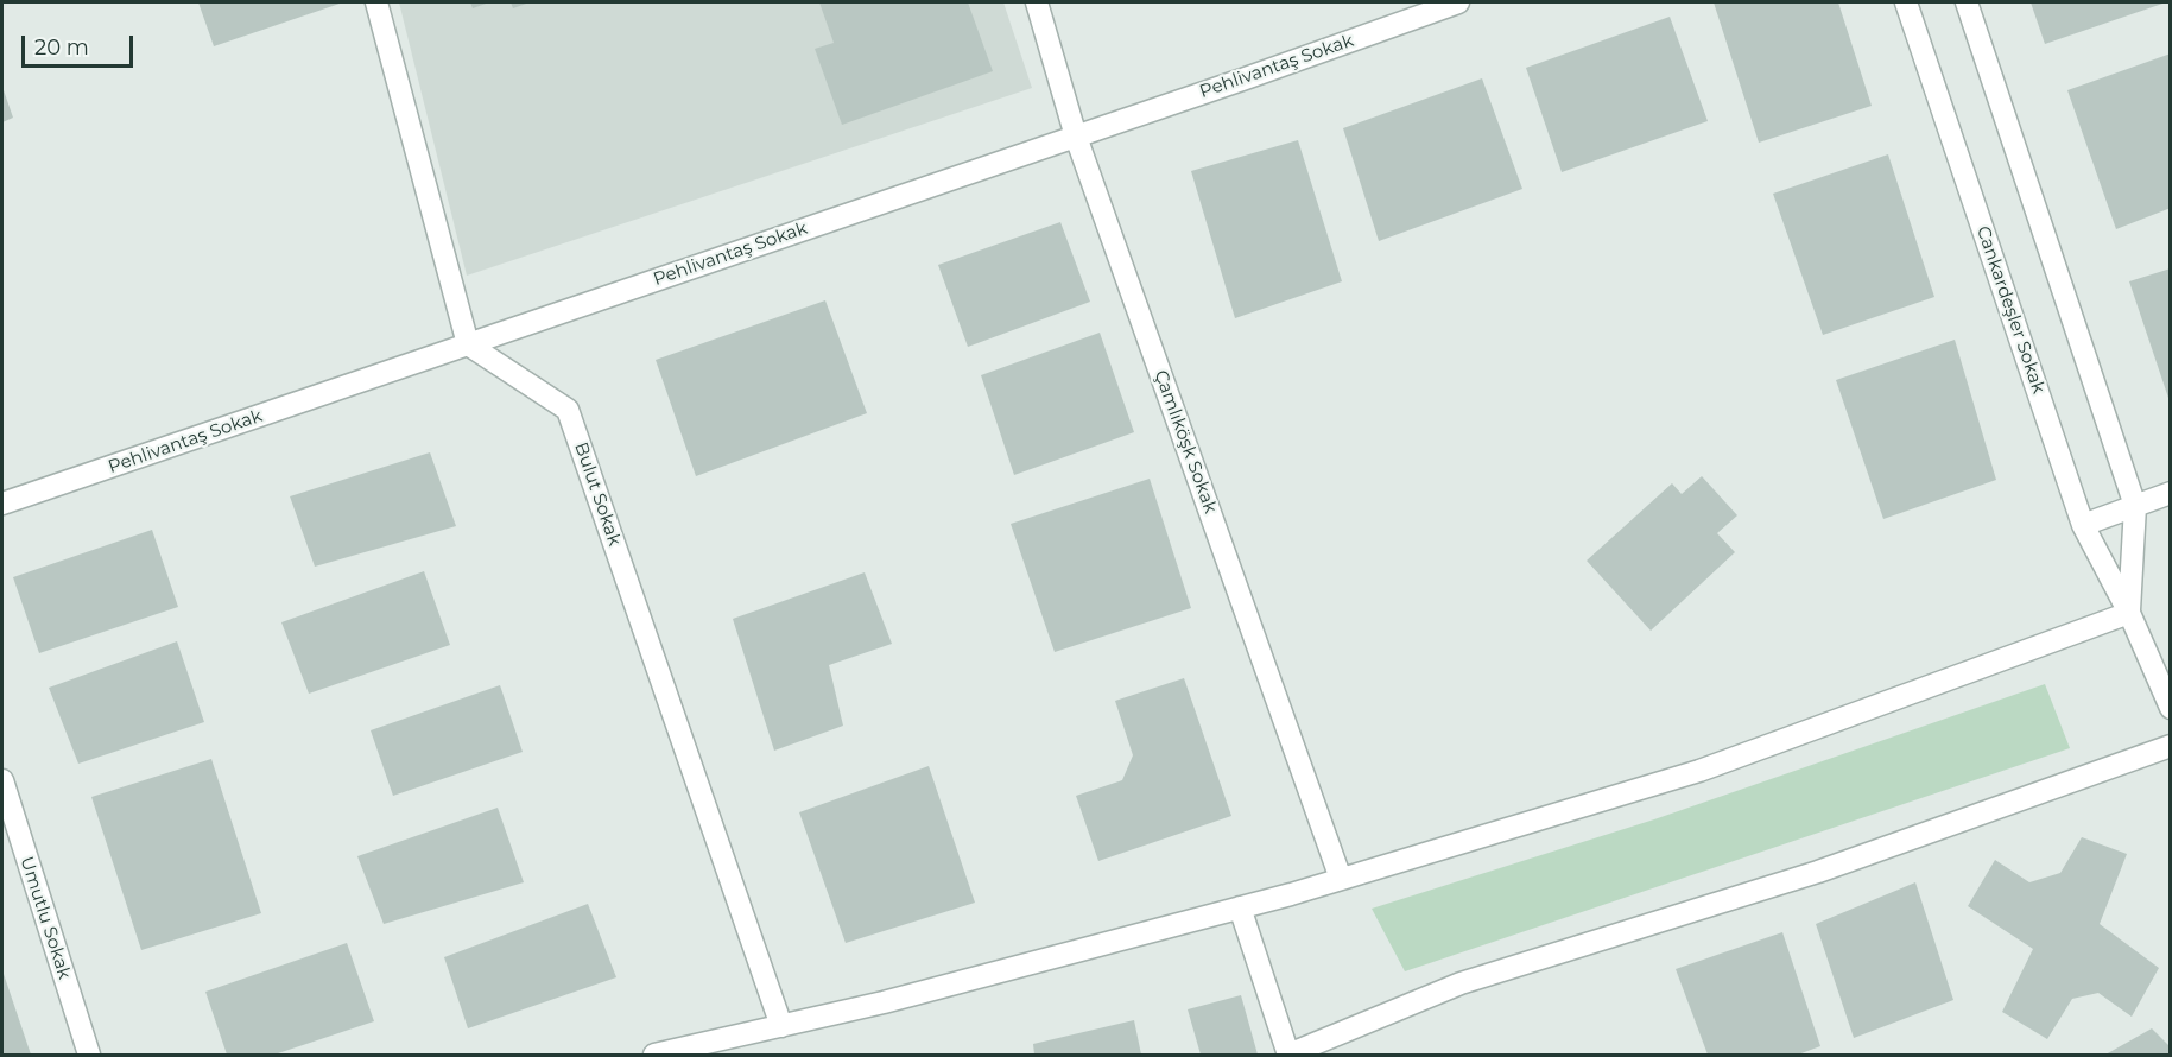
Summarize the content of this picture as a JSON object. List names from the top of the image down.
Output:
{
  "streets": {
    "street": [
      "Pehlivantaş Sokak",
      "Cankardeşler Sokak",
      "Çamlıköşk Sokak",
      "Bulut Sokak",
      "Umutlu Sokak"
    ]
  },
  "crossings": [
    ["Pehlivantaş Sokak", "Çamlıköşk Sokak"],
    ["Pehlivantaş Sokak", "Bulut Sokak"]
  ],
  "scale_bar": "20 m"
}
